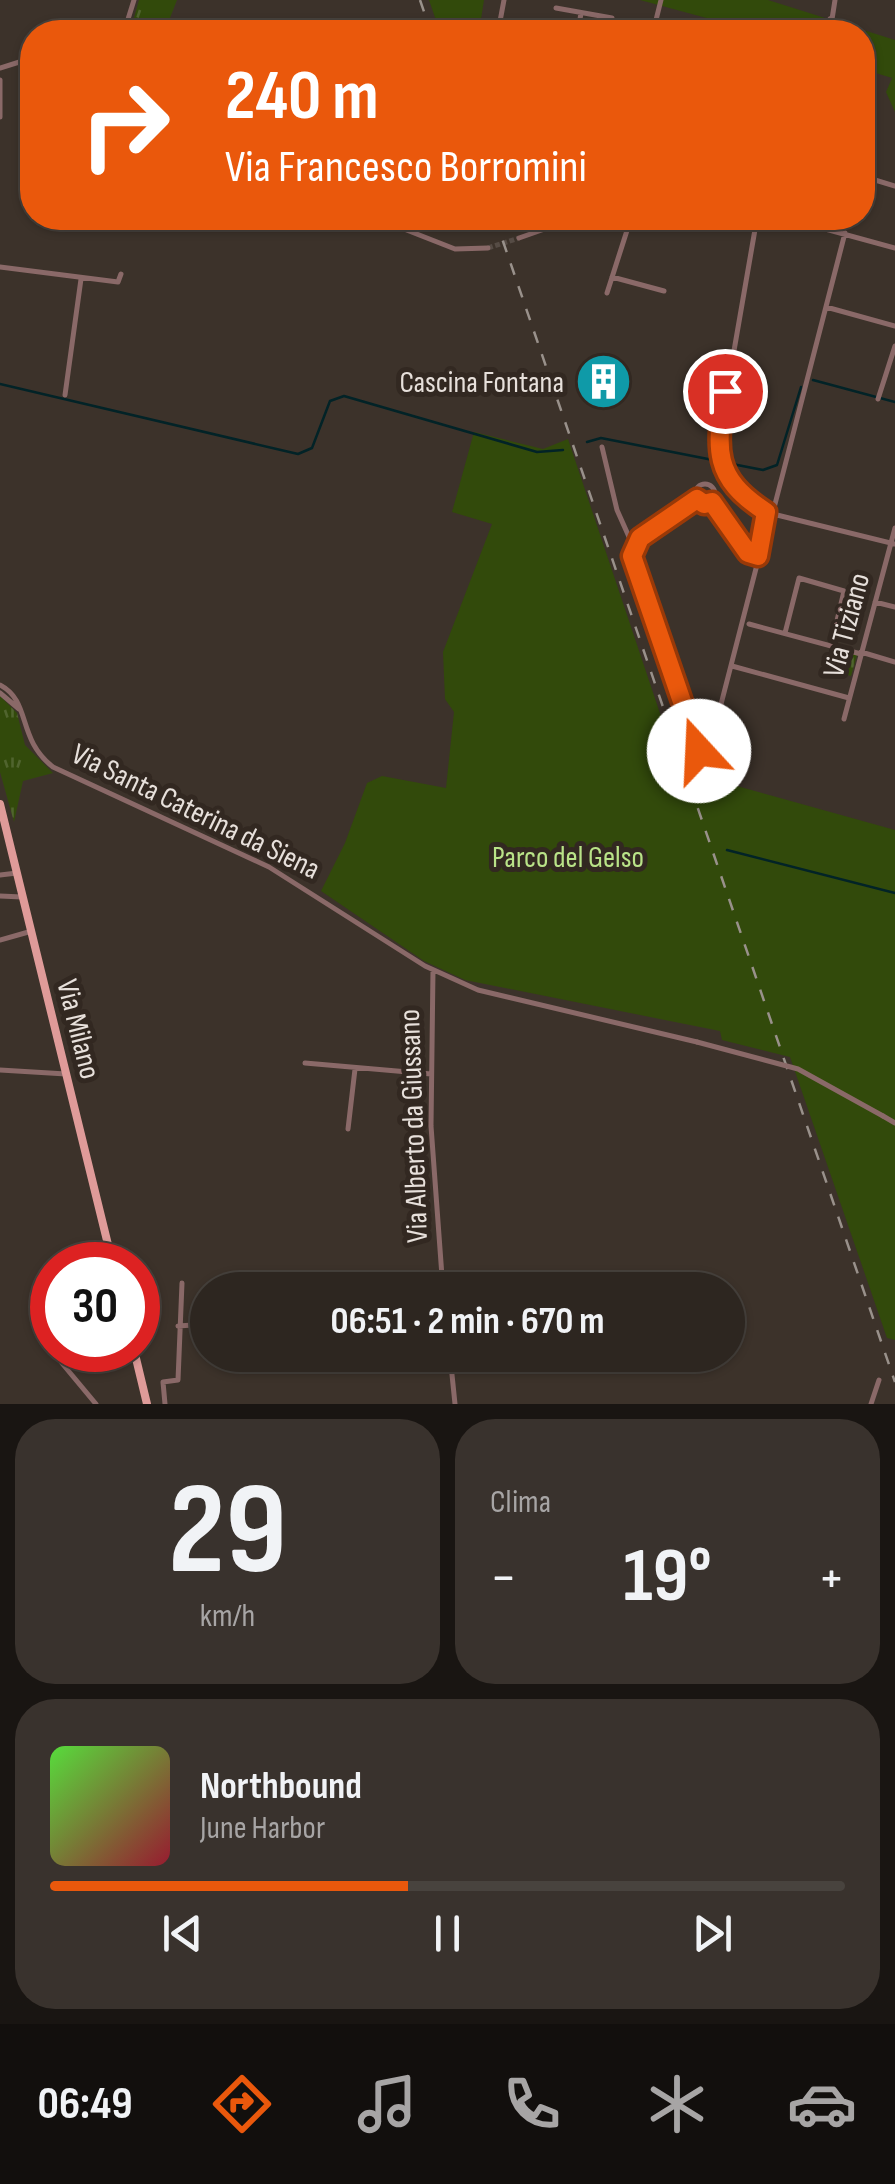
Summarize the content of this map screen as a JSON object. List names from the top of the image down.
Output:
{
  "streets": {
    "main road": ["Via Milano"],
    "street": ["Via Tiziano", "Via Santa Caterina da Siena", "Via Alberto da Giussano"]
  },
  "crossings": [
    ["Via Santa Caterina da Siena", "Via Alberto da Giussano"]
  ],
  "parks": ["Parco del Gelso"],
  "places": {
    "building": ["Cascina Fontana"]
  },
  "page": {
    "turn": ["240 m", "Via Francesco Borromini"],
    "limit": "30",
    "trip": "06:51 · 2 min · 670 m",
    "tile": [
      ["29", "km/h"],
      "Clima"
    ],
    "heat": ["−", "19°", "+"],
    "song": ["Northbound", "June Harbor"],
    "tabs": "06:49"
  }
}
